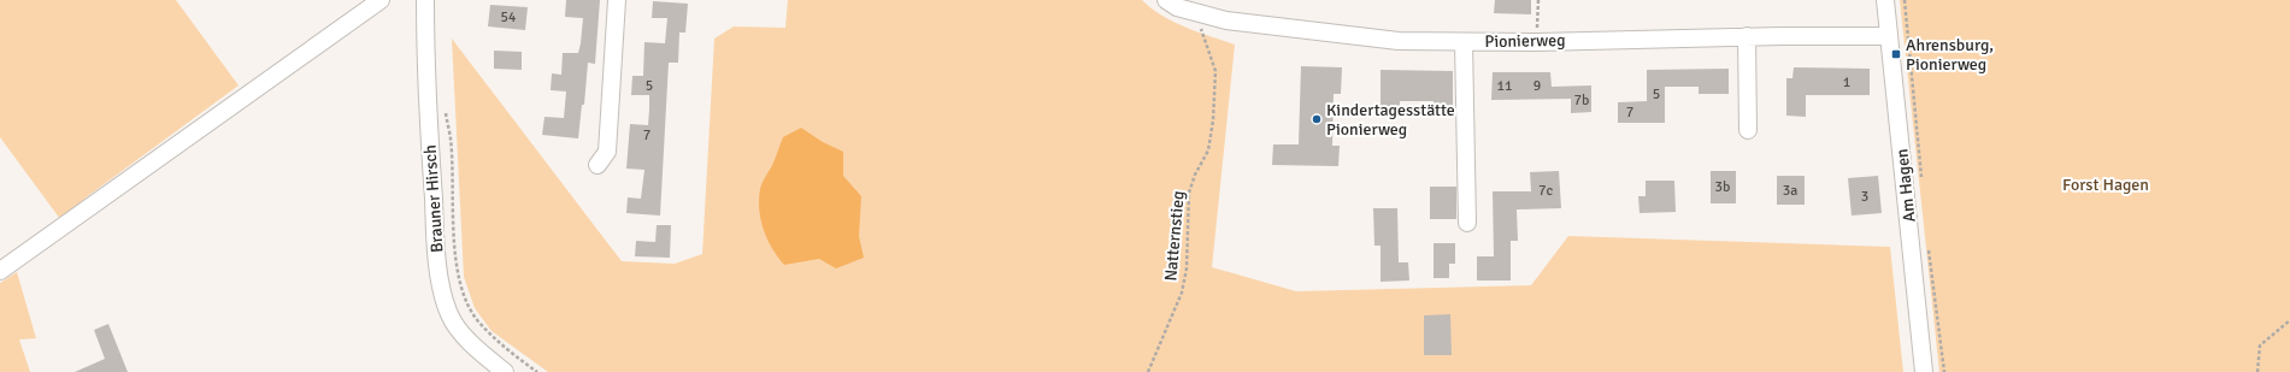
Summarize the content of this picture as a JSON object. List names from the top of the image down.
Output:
{
  "streets": {
    "street": ["Pionierweg", "Am Hagen", "Brauner Hirsch"],
    "path": ["Natternstieg"]
  },
  "crossings": [
    ["Pionierweg", "Am Hagen"],
    ["Pionierweg", "Natternstieg"]
  ],
  "parks": ["Forst Hagen"],
  "places": {
    "transit": ["Ahrensburg, Pionierweg"],
    "other": ["Kindertagesstätte Pionierweg"]
  },
  "house_numbers": [
    "54",
    "1",
    "5",
    "11",
    "9",
    "5",
    "7b",
    "7",
    "7",
    "3b",
    "7c",
    "3a",
    "3"
  ]
}
